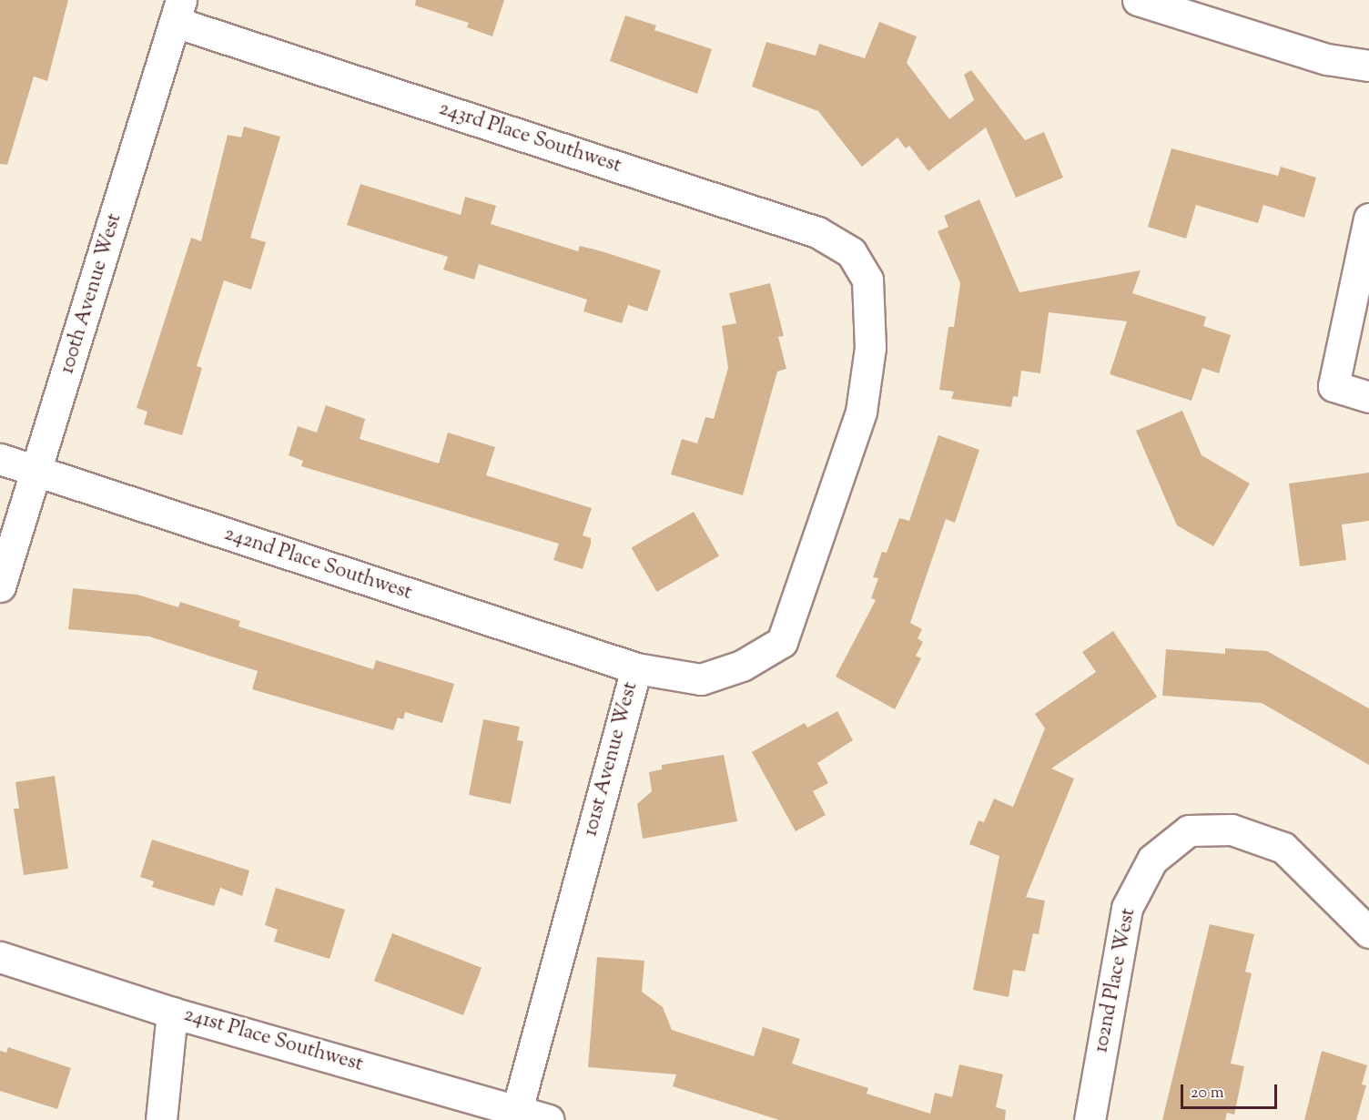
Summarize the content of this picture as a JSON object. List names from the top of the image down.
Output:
{
  "streets": {
    "street": [
      "243rd Place Southwest",
      "100th Avenue West",
      "242nd Place Southwest",
      "101st Avenue West",
      "102nd Place West",
      "241st Place Southwest"
    ]
  },
  "crossings": [
    ["243rd Place Southwest", "100th Avenue West"],
    ["243rd Place Southwest", "101st Avenue West"],
    ["100th Avenue West", "242nd Place Southwest"],
    ["242nd Place Southwest", "101st Avenue West"],
    ["101st Avenue West", "241st Place Southwest"]
  ],
  "scale_bar": "20 m"
}
